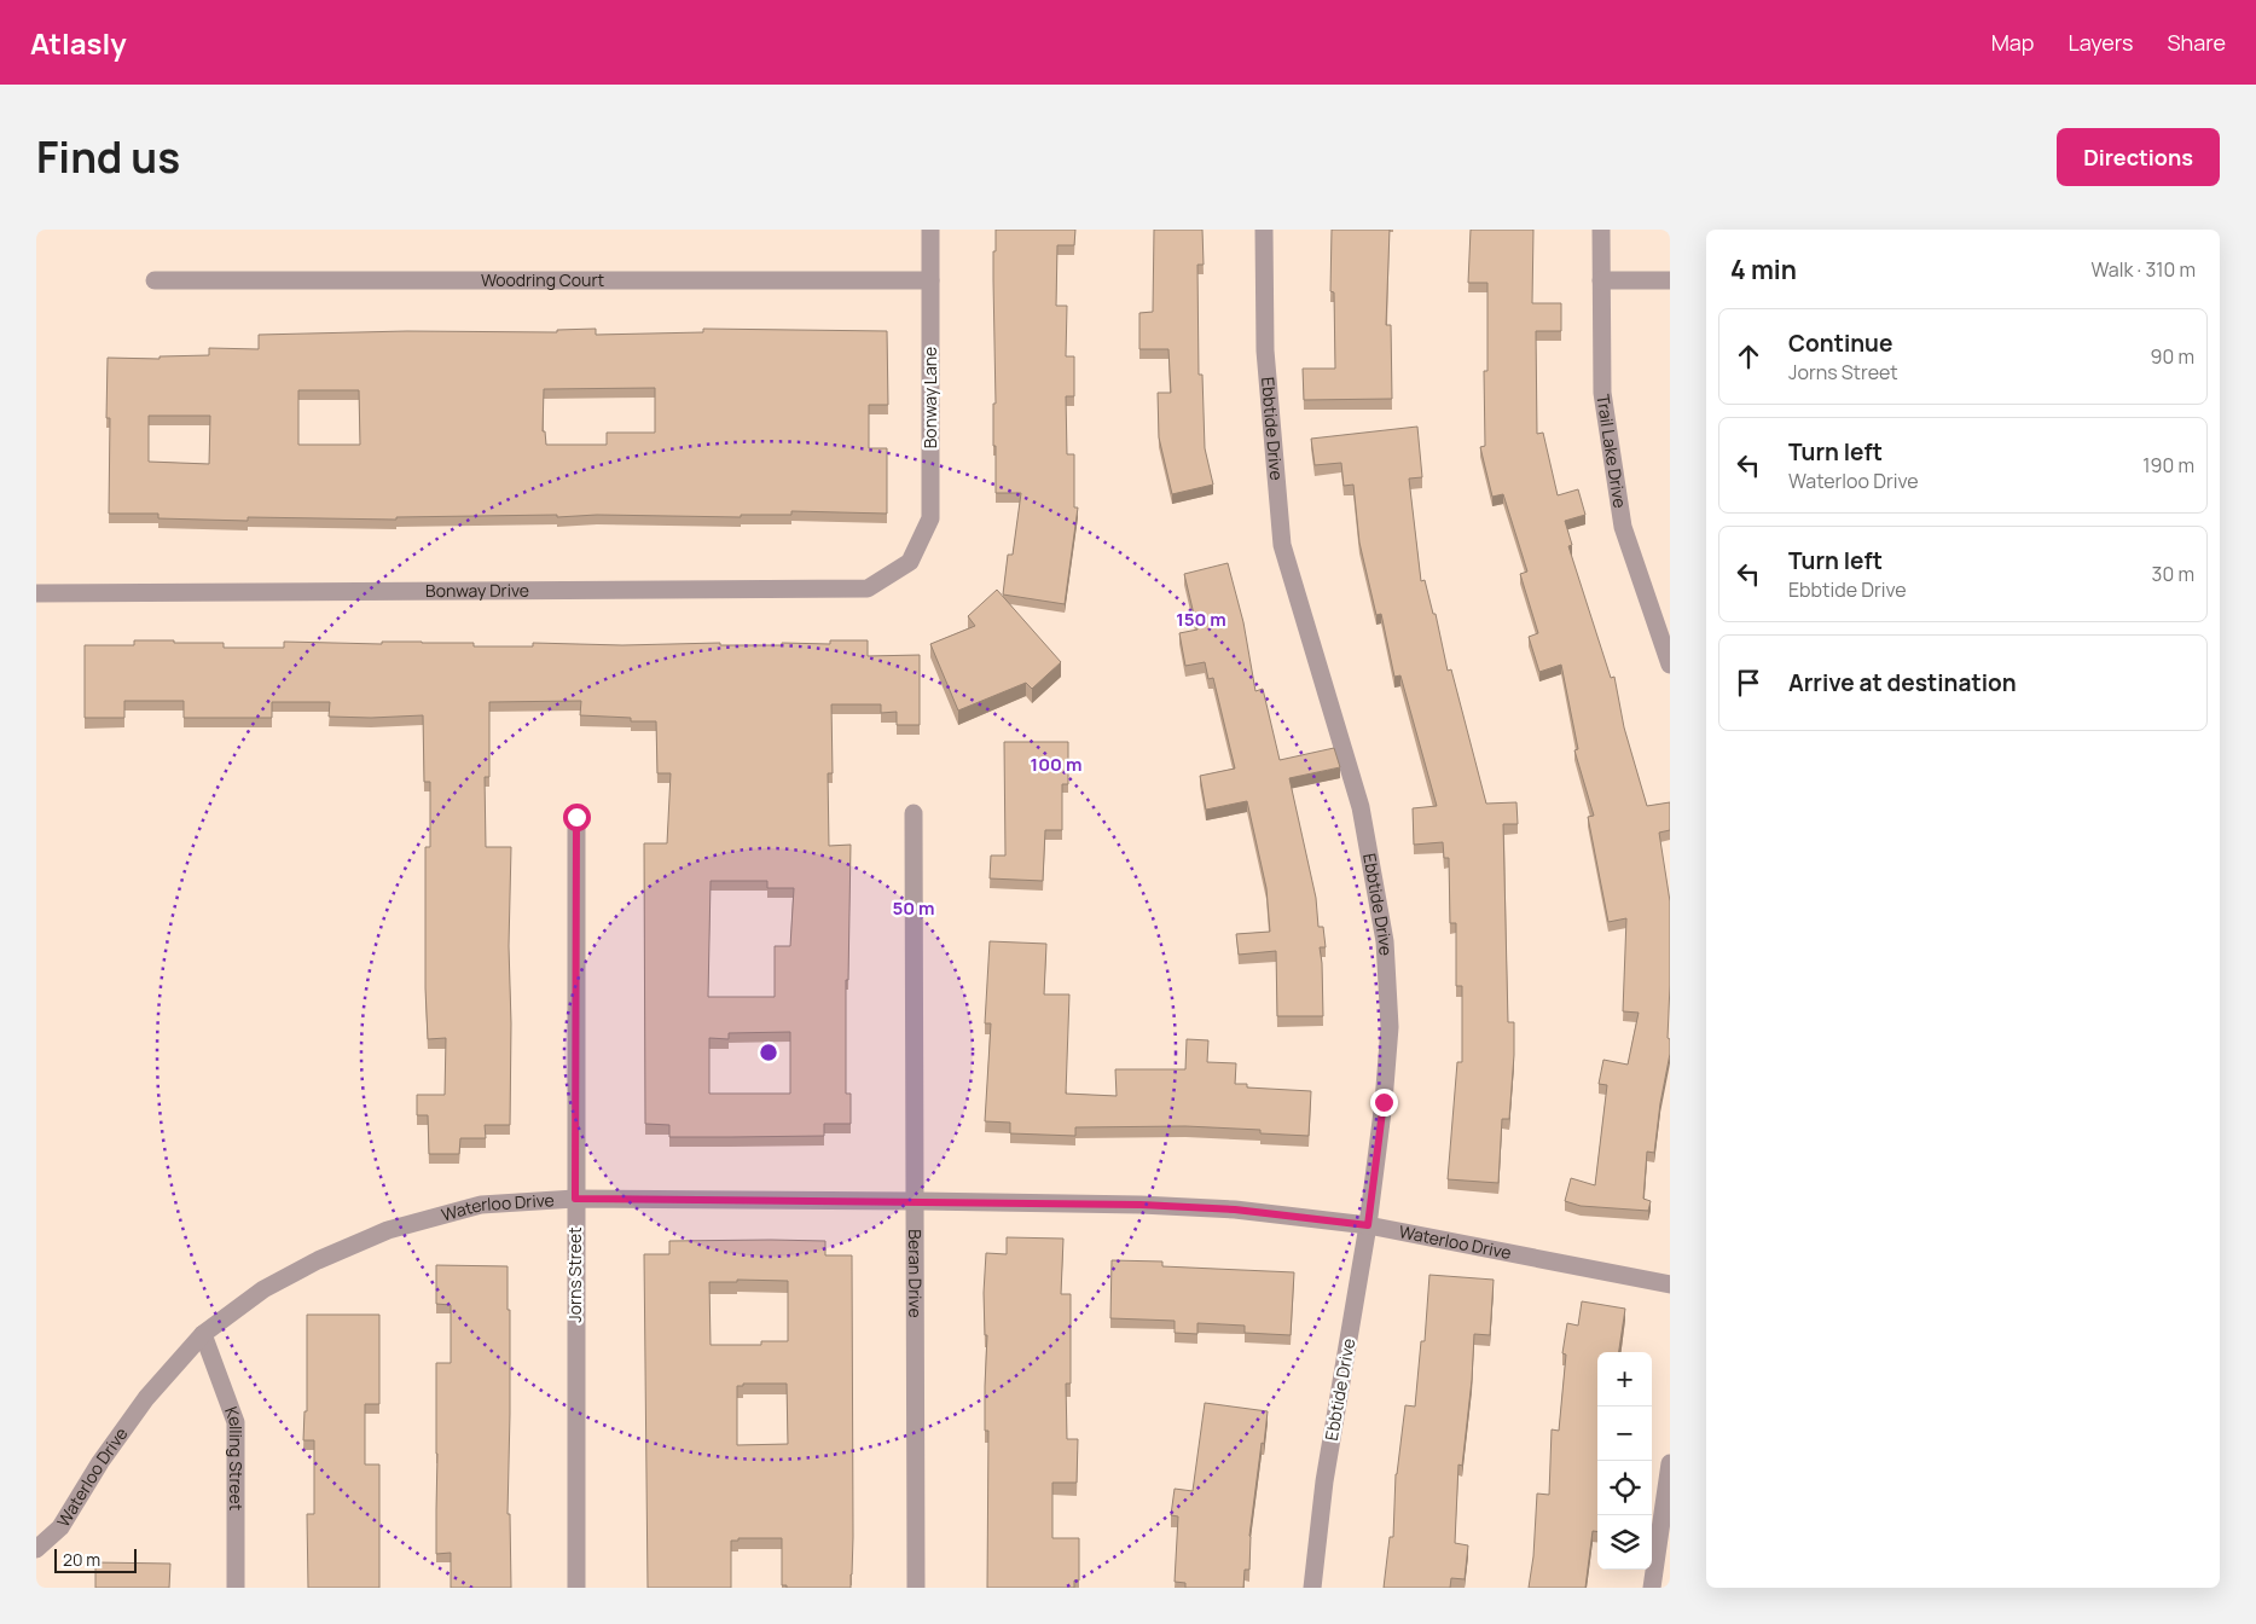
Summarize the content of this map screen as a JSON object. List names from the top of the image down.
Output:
{
  "streets": {
    "street": [
      "Woodring Court",
      "Bonway Lane",
      "Ebbtide Drive",
      "Trail Lake Drive",
      "Bonway Drive",
      "Waterloo Drive",
      "Beran Drive",
      "Jorns Street",
      "Kelling Street"
    ]
  },
  "crossings": [
    ["Woodring Court", "Bonway Lane"],
    ["Bonway Lane", "Bonway Drive"],
    ["Ebbtide Drive", "Waterloo Drive"],
    ["Waterloo Drive", "Beran Drive"],
    ["Waterloo Drive", "Jorns Street"],
    ["Waterloo Drive", "Kelling Street"]
  ],
  "scale_bar": "20 m",
  "page": {
    "header": "Atlasly",
    "nav": ["Map", "Layers", "Share"],
    "title": "Find us",
    "buttons": "Directions",
    "heading": ["4 min", "Walk · 310 m"],
    "list": [
      ["Continue", "Jorns Street", "90 m"],
      ["Turn left", "Waterloo Drive", "190 m"],
      ["Turn left", "Ebbtide Drive", "30 m"],
      "Arrive at destination"
    ],
    "map_buttons": ["+", "−"],
    "scale": "20 m"
  },
  "rings": ["150 m", "100 m", "50 m"]
}
